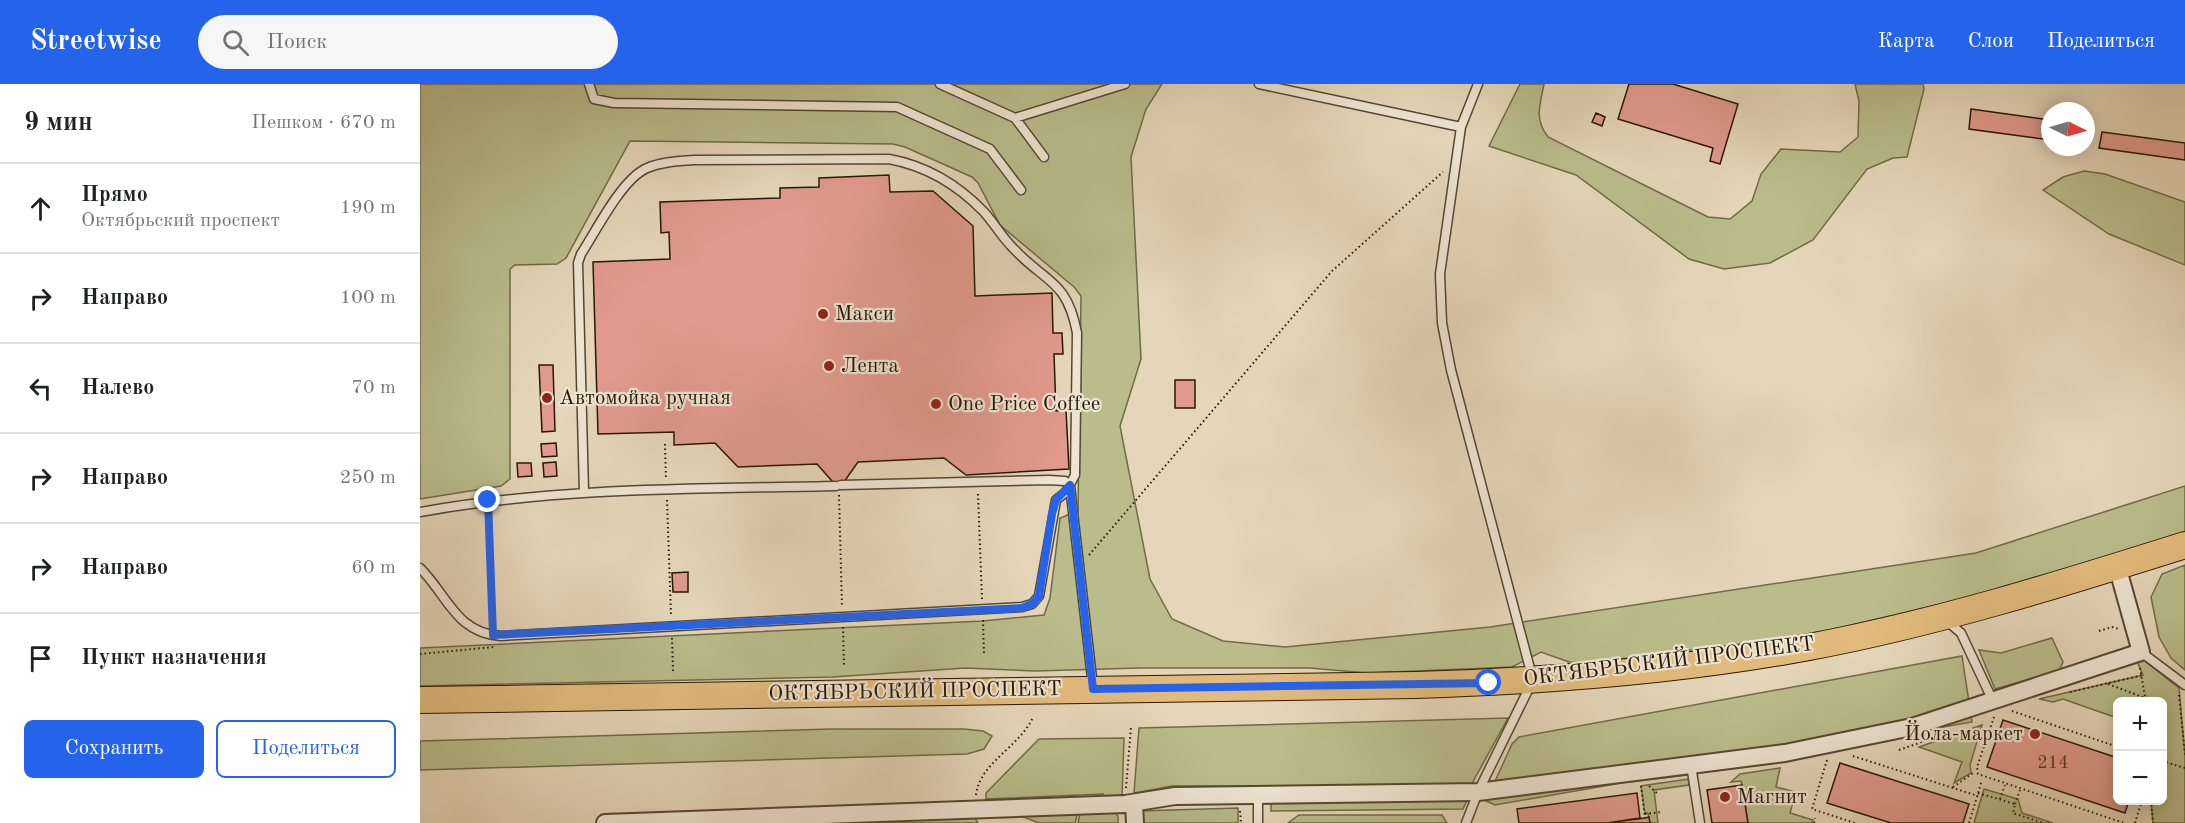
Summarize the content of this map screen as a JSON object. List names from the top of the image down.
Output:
{
  "streets": {
    "main road": ["ОКТЯБРЬСКИЙ ПРОСПЕКТ"]
  },
  "places": [
    "Макси",
    "Лента",
    "Автомойка ручная",
    "One Price Coffee",
    "Йола-маркет",
    "Магнит"
  ],
  "house_numbers": ["214"],
  "north": "right",
  "page": {
    "header": "Streetwise",
    "search": "Поиск",
    "nav": ["Карта", "Слои", "Поделиться"],
    "heading": ["9 мин", "Пешком · 670 m"],
    "list": [
      ["Прямо", "Октябрьский проспект", "190 m"],
      ["Направо", "100 m"],
      ["Налево", "70 m"],
      ["Направо", "250 m"],
      ["Направо", "60 m"],
      "Пункт назначения"
    ],
    "map_buttons": ["+", "−"],
    "buttons": ["Сохранить", "Поделиться"]
  }
}
